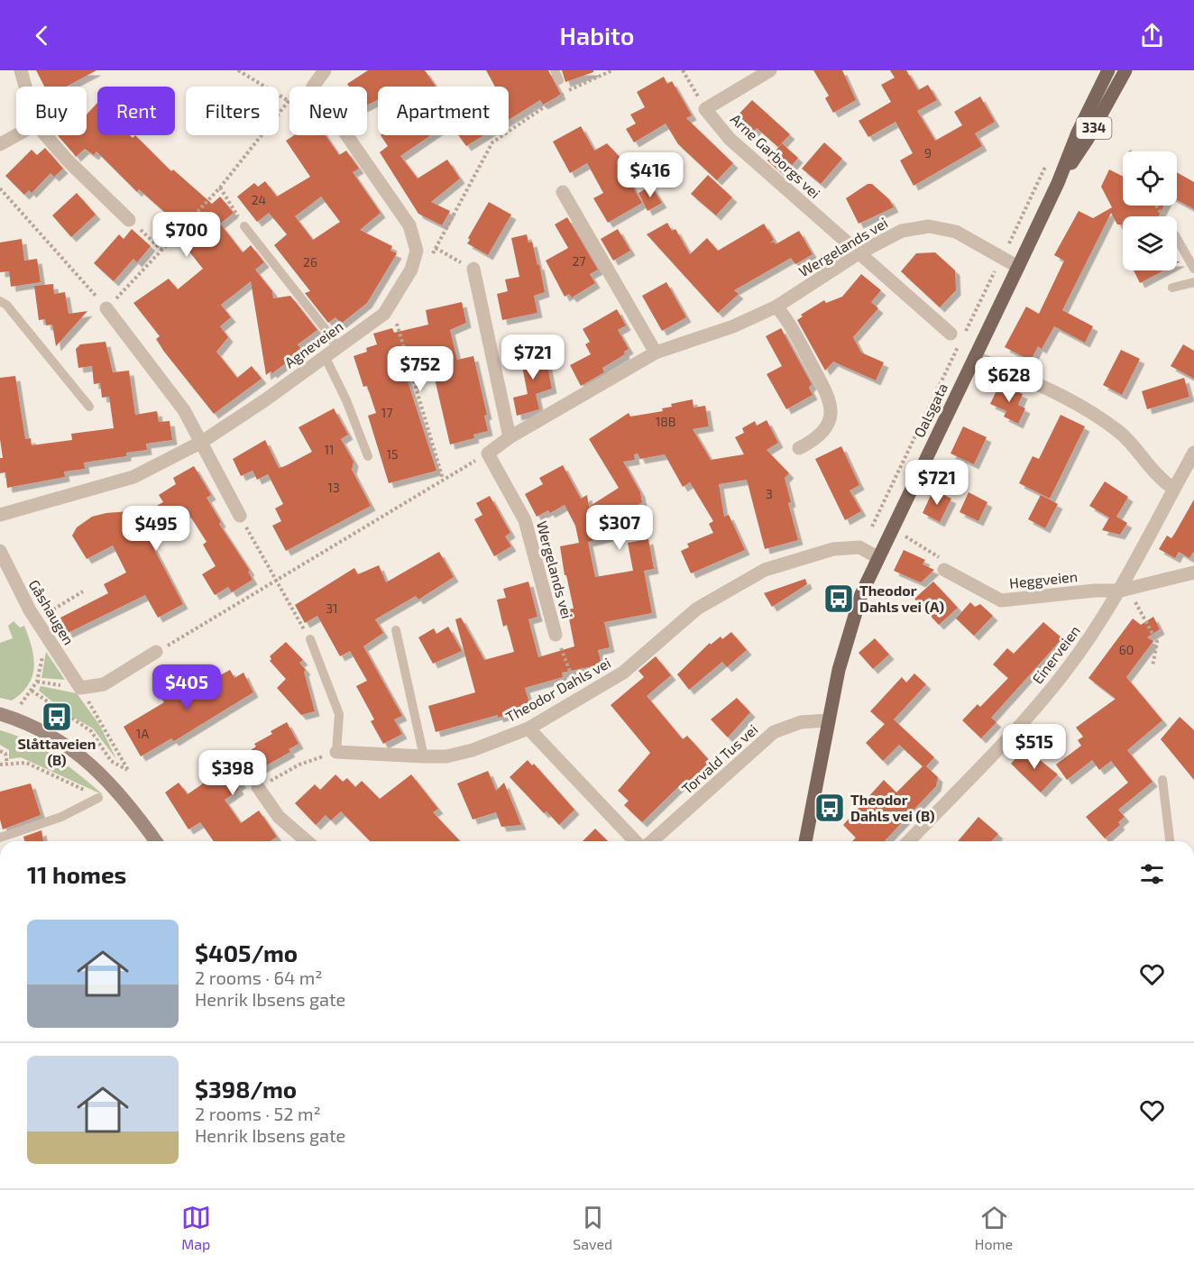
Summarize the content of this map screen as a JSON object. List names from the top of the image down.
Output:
{
  "streets": {
    "main road": ["334", "Oalsgata"],
    "street": [
      "Arne Garborgs vei",
      "Wergelands vei",
      "Agneveien",
      "Heggveien",
      "Gåshaugen",
      "Einerveien",
      "Theodor Dahls vei",
      "Torvald Tus vei"
    ]
  },
  "crossings": [
    ["Arne Garborgs vei", "Wergelands vei"],
    ["Wergelands vei", "Oalsgata"],
    ["Oalsgata", "Theodor Dahls vei"],
    ["Oalsgata", "Torvald Tus vei"],
    ["Heggveien", "Einerveien"]
  ],
  "places": {
    "bus stop": ["Theodor Dahls vei (A)", "Slåttaveien (B)", "Theodor Dahls vei (B)"]
  },
  "house_numbers": [
    "9",
    "24",
    "27",
    "26",
    "17",
    "18B",
    "11",
    "15",
    "13",
    "3",
    "31",
    "60",
    "1A"
  ],
  "page": {
    "header": "Habito",
    "chip": [
      "Buy",
      "Rent",
      "Filters",
      "New",
      "Apartment"
    ],
    "price": [
      "$416",
      "$700",
      "$721",
      "$752",
      "$628",
      "$721",
      "$307",
      "$495",
      "$405",
      "$515",
      "$398"
    ],
    "heading": "11 homes",
    "list": [
      {
        "name": "$405/mo",
        "note": "2 rooms · 64 m² · Henrik Ibsens gate"
      },
      {
        "name": "$398/mo",
        "note": "2 rooms · 52 m² · Henrik Ibsens gate"
      }
    ],
    "tabs": ["Map", "Saved", "Home"]
  }
}
